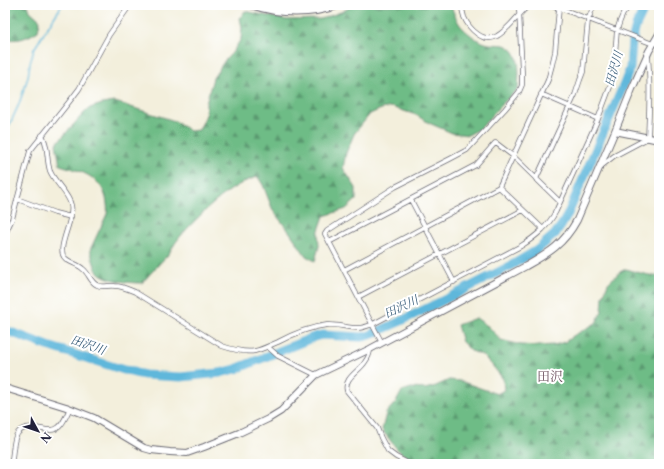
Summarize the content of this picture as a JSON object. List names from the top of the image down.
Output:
{
  "districts": ["田沢"],
  "water": ["田沢川"],
  "north": "bottom right"
}
